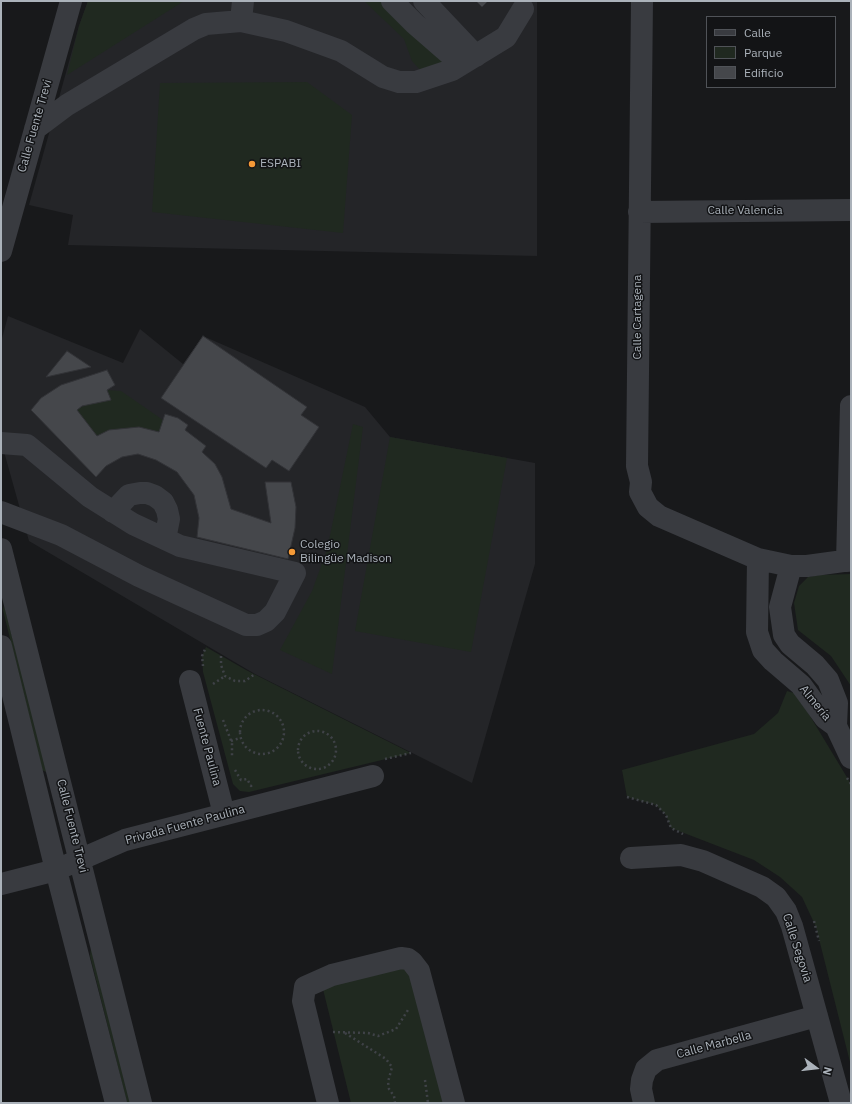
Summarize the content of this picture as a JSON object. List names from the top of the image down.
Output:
{
  "streets": {
    "street": [
      "Calle Fuente Trevi",
      "Calle Valencia",
      "Calle Cartagena",
      "Almería",
      "Fuente Paulina",
      "Privada Fuente Paulina",
      "Calle Segovia",
      "Calle Marbella"
    ]
  },
  "crossings": [
    ["Calle Fuente Trevi", "Privada Fuente Paulina"],
    ["Calle Valencia", "Calle Cartagena"],
    ["Calle Cartagena", "Almería"],
    ["Fuente Paulina", "Privada Fuente Paulina"],
    ["Calle Segovia", "Calle Marbella"]
  ],
  "places": ["ESPABI", "Colegio Bilingüe Madison"],
  "legend": ["Calle", "Parque", "Edificio"],
  "north": "right"
}
